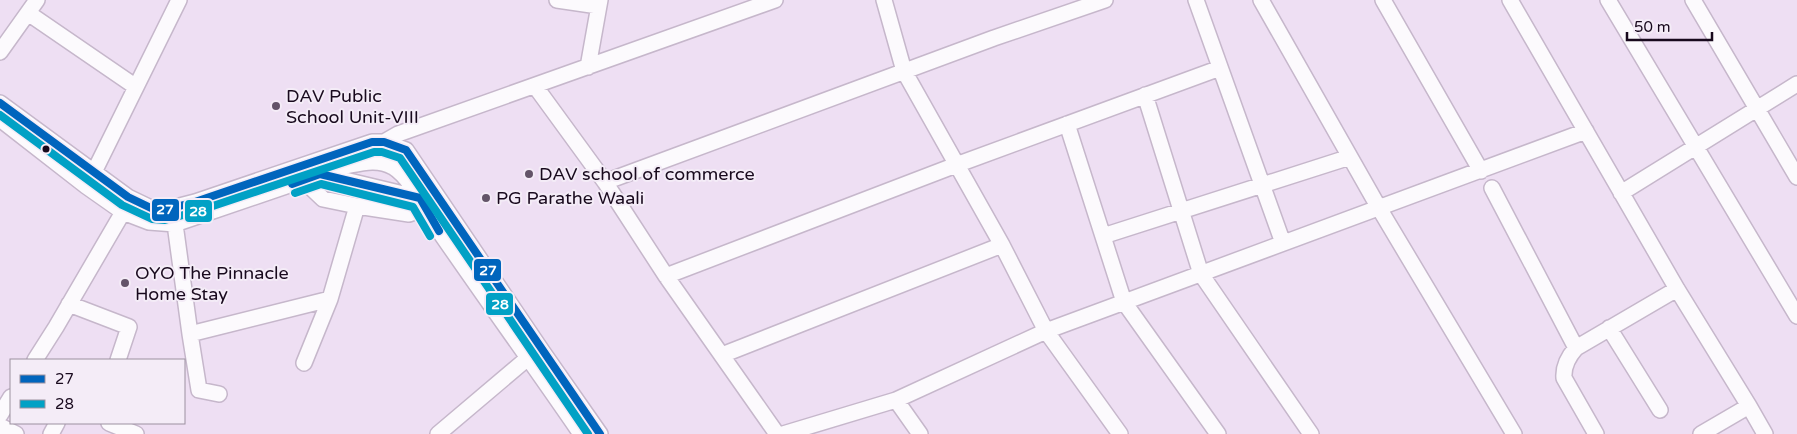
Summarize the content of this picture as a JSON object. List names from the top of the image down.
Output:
{
  "places": [
    "DAV Public School Unit-VIII",
    "DAV school of commerce",
    "PG Parathe Waali",
    "OYO The Pinnacle Home Stay"
  ],
  "lines": ["transit line 27", "transit line 28"],
  "legend": ["27", "28"],
  "scale_bar": "50 m"
}
